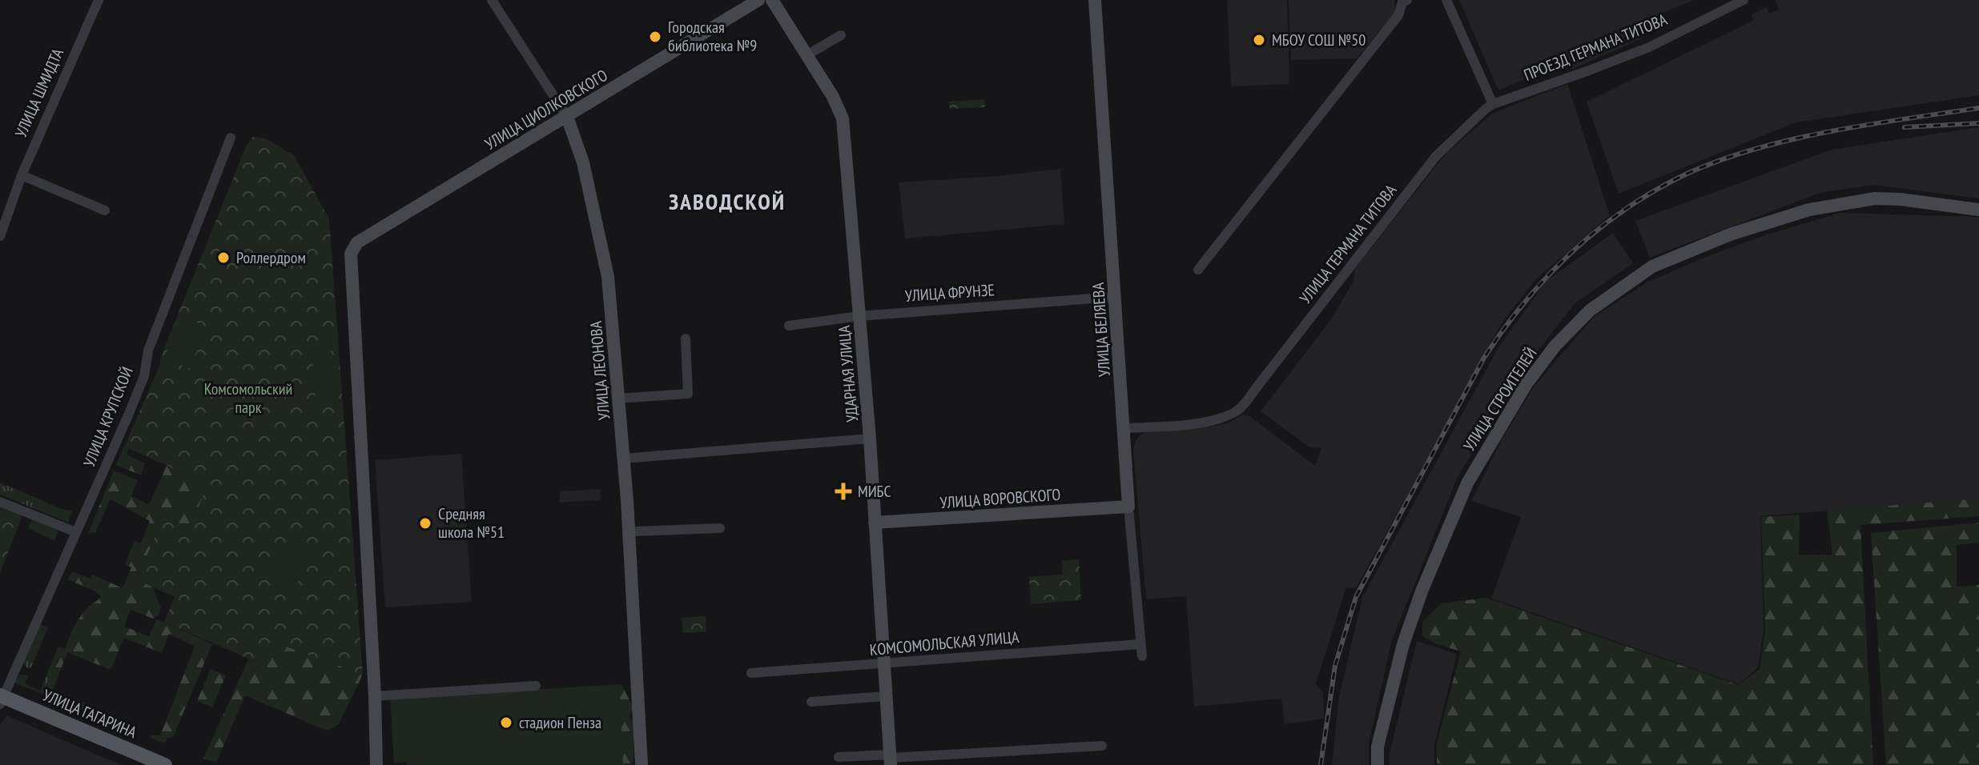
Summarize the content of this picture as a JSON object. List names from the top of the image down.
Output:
{
  "streets": {
    "main road": [
      "УЛИЦА ЦИОЛКОВСКОГО",
      "УЛИЦА БЕЛЯЕВА",
      "УЛИЦА ЛЕОНОВА",
      "УДАРНАЯ УЛИЦА",
      "УЛИЦА СТРОИТЕЛЕЙ",
      "УЛИЦА ВОРОВСКОГО",
      "УЛИЦА ГАГАРИНА"
    ],
    "street": [
      "ПРОЕЗД ГЕРМАНА ТИТОВА",
      "УЛИЦА ШМИДТА",
      "УЛИЦА ГЕРМАНА ТИТОВА",
      "УЛИЦА ФРУНЗЕ",
      "УЛИЦА КРУПСКОЙ",
      "КОМСОМОЛЬСКАЯ УЛИЦА"
    ]
  },
  "crossings": [
    ["ПРОЕЗД ГЕРМАНА ТИТОВА", "УЛИЦА ГЕРМАНА ТИТОВА"],
    ["УЛИЦА ЦИОЛКОВСКОГО", "УЛИЦА ЛЕОНОВА"],
    ["УЛИЦА ГЕРМАНА ТИТОВА", "УЛИЦА БЕЛЯЕВА"],
    ["УЛИЦА ФРУНЗЕ", "УЛИЦА БЕЛЯЕВА"],
    ["УЛИЦА ФРУНЗЕ", "УДАРНАЯ УЛИЦА"],
    ["УЛИЦА БЕЛЯЕВА", "УЛИЦА ВОРОВСКОГО"],
    ["УЛИЦА БЕЛЯЕВА", "КОМСОМОЛЬСКАЯ УЛИЦА"],
    ["УДАРНАЯ УЛИЦА", "УЛИЦА ВОРОВСКОГО"],
    ["УДАРНАЯ УЛИЦА", "КОМСОМОЛЬСКАЯ УЛИЦА"],
    ["УЛИЦА КРУПСКОЙ", "УЛИЦА ГАГАРИНА"]
  ],
  "districts": ["ЗАВОДСКОЙ"],
  "parks": ["Комсомольский парк"],
  "places": {
    "other": [
      "Городская библиотека №9",
      "МБОУ СОШ №50",
      "Роллердром",
      "Средняя школа №51",
      "стадион Пенза"
    ],
    "health": ["МИБС"]
  }
}
